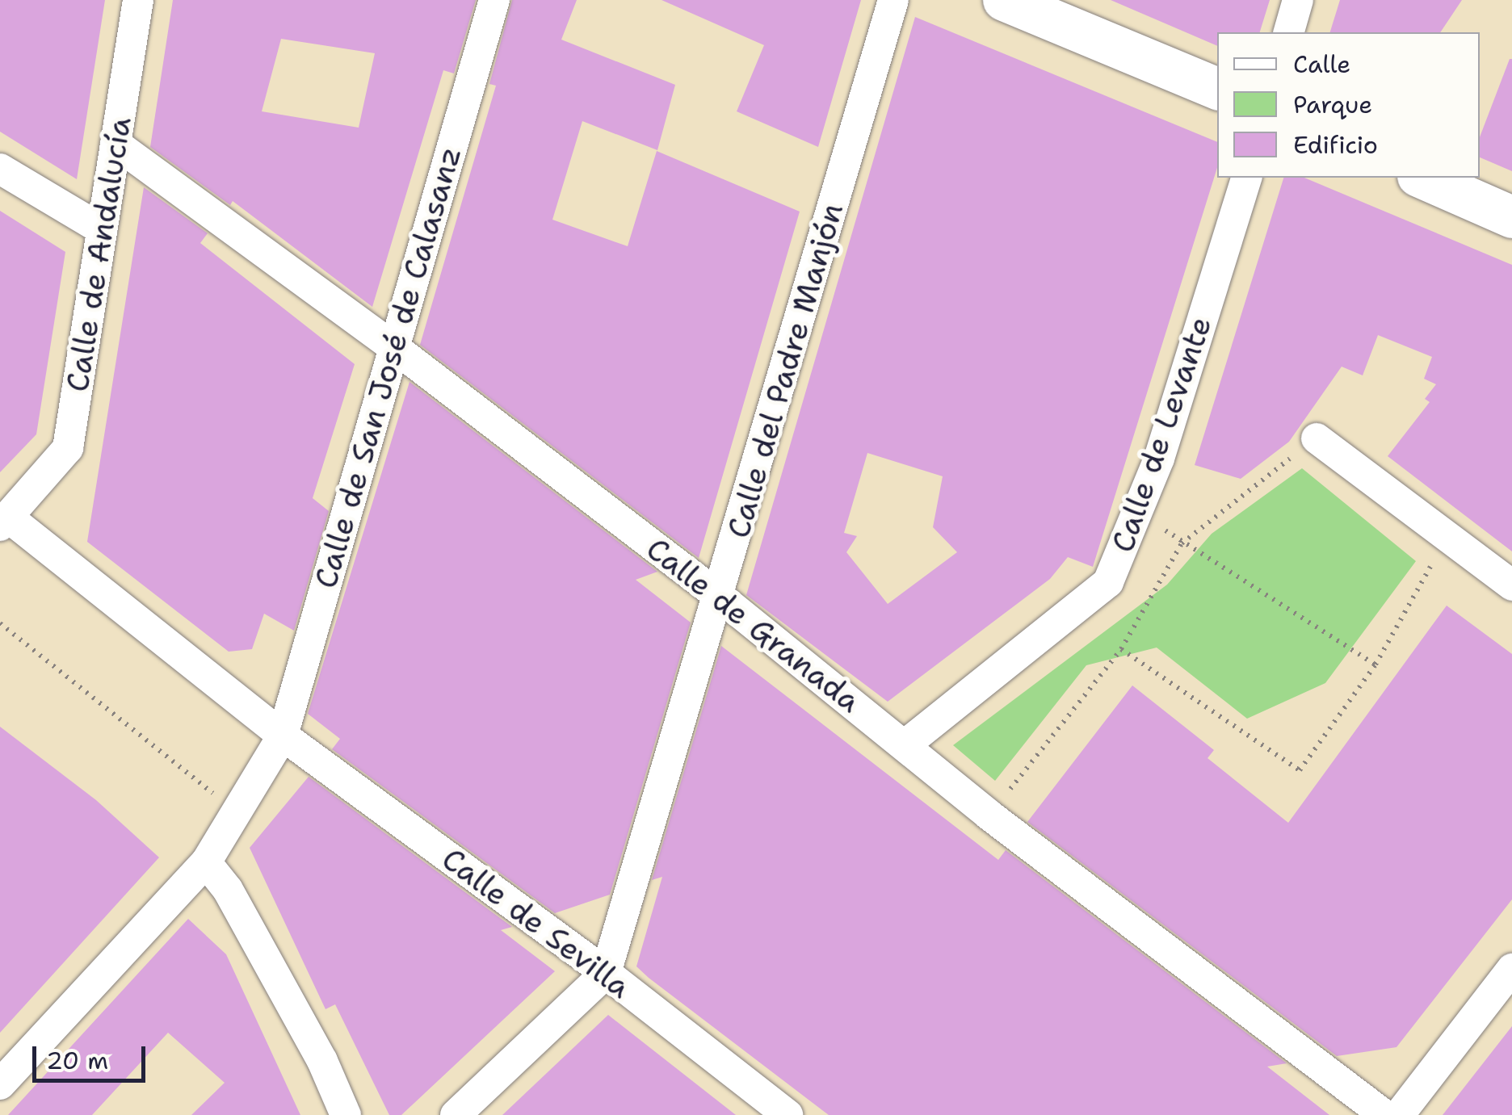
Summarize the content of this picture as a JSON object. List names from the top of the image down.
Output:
{
  "streets": {
    "street": [
      "Calle de Andalucía",
      "Calle de San José de Calasanz",
      "Calle del Padre Manjón",
      "Calle de Levante",
      "Calle de Granada",
      "Calle de Sevilla"
    ]
  },
  "crossings": [
    ["Calle de Andalucía", "Calle de Granada"],
    ["Calle de Andalucía", "Calle de Sevilla"],
    ["Calle de San José de Calasanz", "Calle de Granada"],
    ["Calle de San José de Calasanz", "Calle de Sevilla"],
    ["Calle del Padre Manjón", "Calle de Granada"],
    ["Calle del Padre Manjón", "Calle de Sevilla"],
    ["Calle de Levante", "Calle de Granada"]
  ],
  "legend": ["Calle", "Parque", "Edificio"],
  "scale_bar": "20 m"
}
